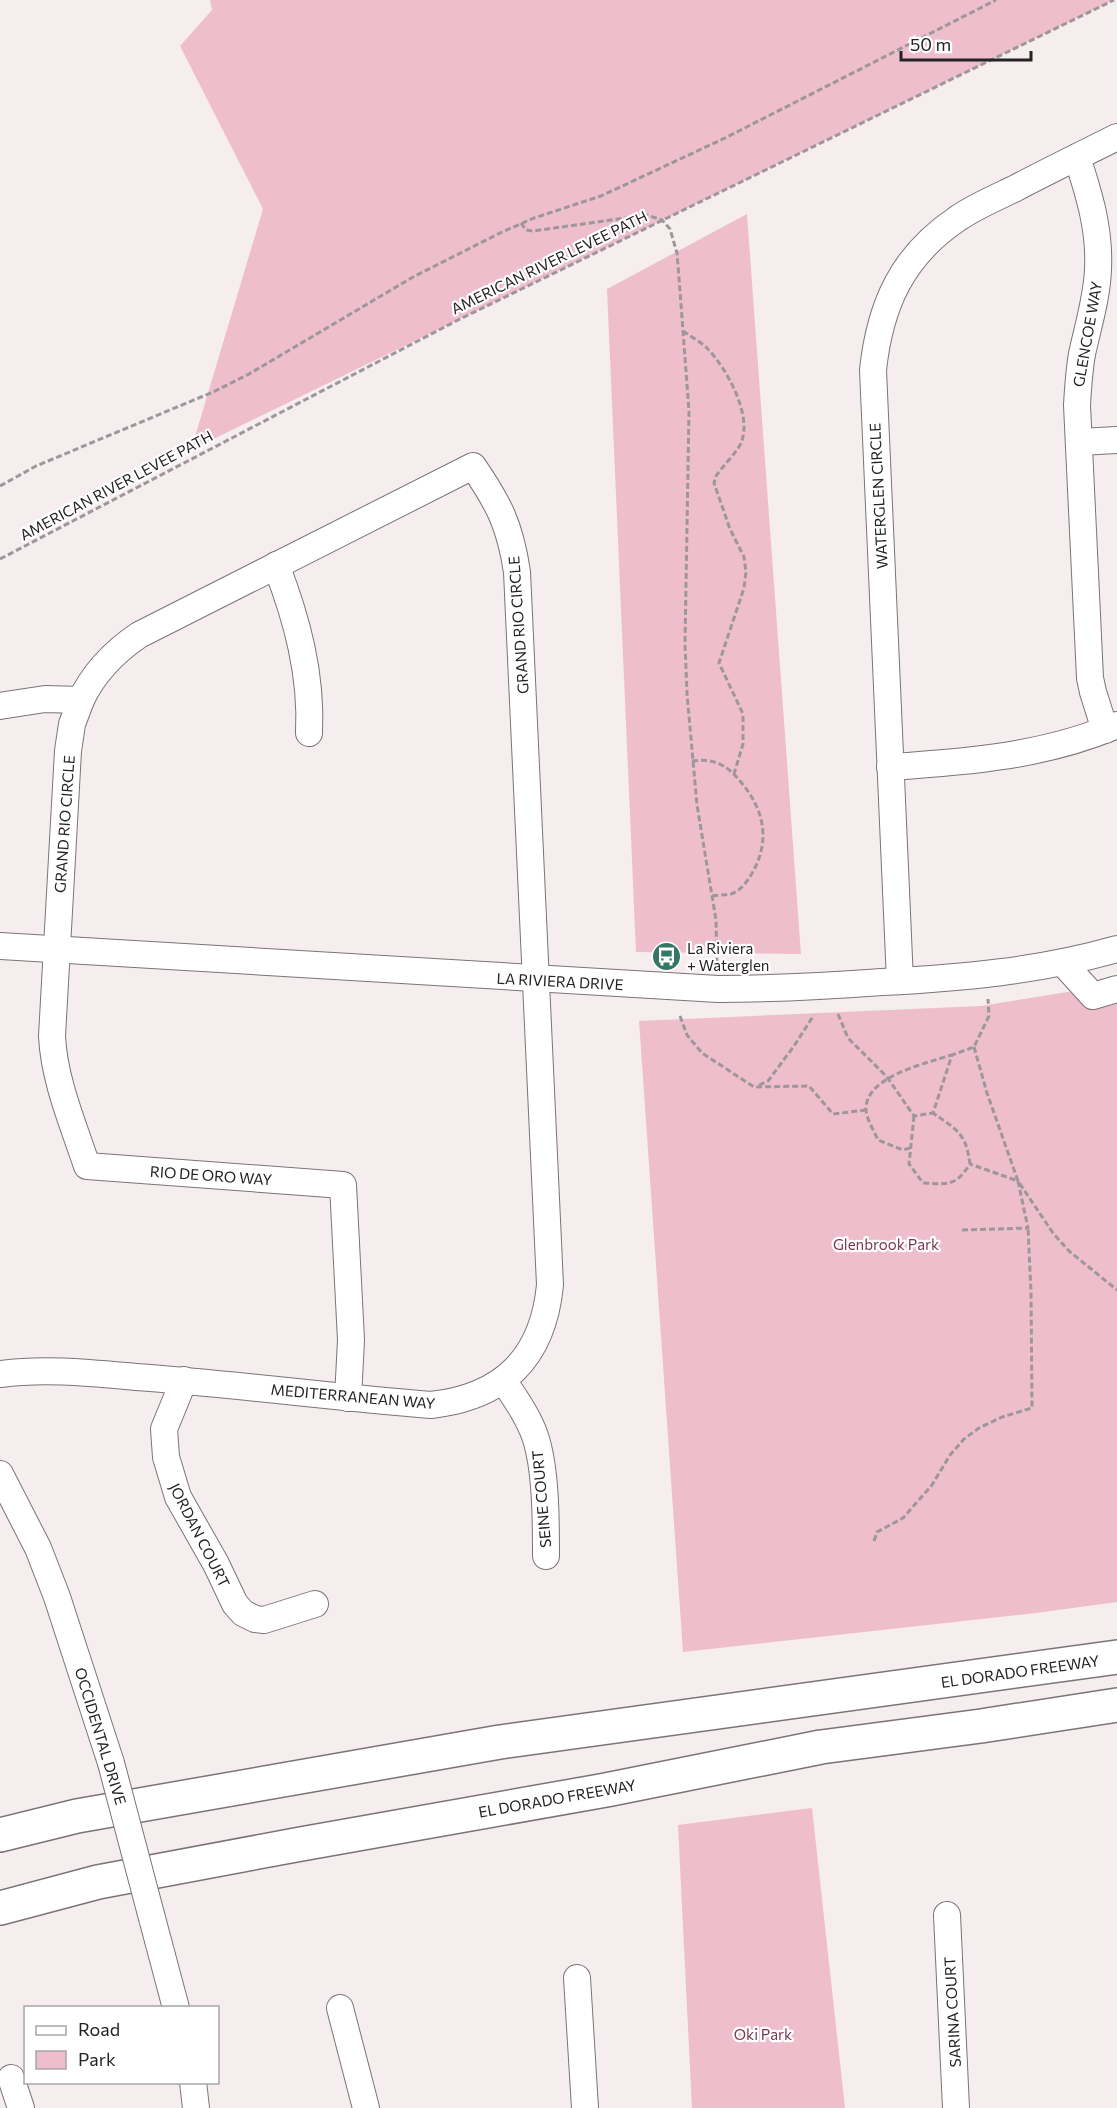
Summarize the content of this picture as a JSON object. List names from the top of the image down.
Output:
{
  "streets": {
    "highway": ["EL DORADO FREEWAY"],
    "street": [
      "GLENCOE WAY",
      "WATERGLEN CIRCLE",
      "GRAND RIO CIRCLE",
      "LA RIVIERA DRIVE",
      "RIO DE ORO WAY",
      "MEDITERRANEAN WAY",
      "SEINE COURT",
      "JORDAN COURT",
      "OCCIDENTAL DRIVE",
      "SARINA COURT"
    ],
    "path": ["AMERICAN RIVER LEVEE PATH"]
  },
  "crossings": [
    ["GLENCOE WAY", "WATERGLEN CIRCLE"],
    ["WATERGLEN CIRCLE", "LA RIVIERA DRIVE"],
    ["GRAND RIO CIRCLE", "LA RIVIERA DRIVE"],
    ["GRAND RIO CIRCLE", "RIO DE ORO WAY"],
    ["GRAND RIO CIRCLE", "MEDITERRANEAN WAY"],
    ["LA RIVIERA DRIVE", "RIO DE ORO WAY"],
    ["LA RIVIERA DRIVE", "MEDITERRANEAN WAY"],
    ["RIO DE ORO WAY", "MEDITERRANEAN WAY"],
    ["MEDITERRANEAN WAY", "SEINE COURT"],
    ["MEDITERRANEAN WAY", "JORDAN COURT"]
  ],
  "parks": ["Glenbrook Park", "Oki Park"],
  "places": {
    "bus stop": ["La Riviera + Waterglen"]
  },
  "legend": ["Road", "Park"],
  "scale_bar": "50 m"
}
